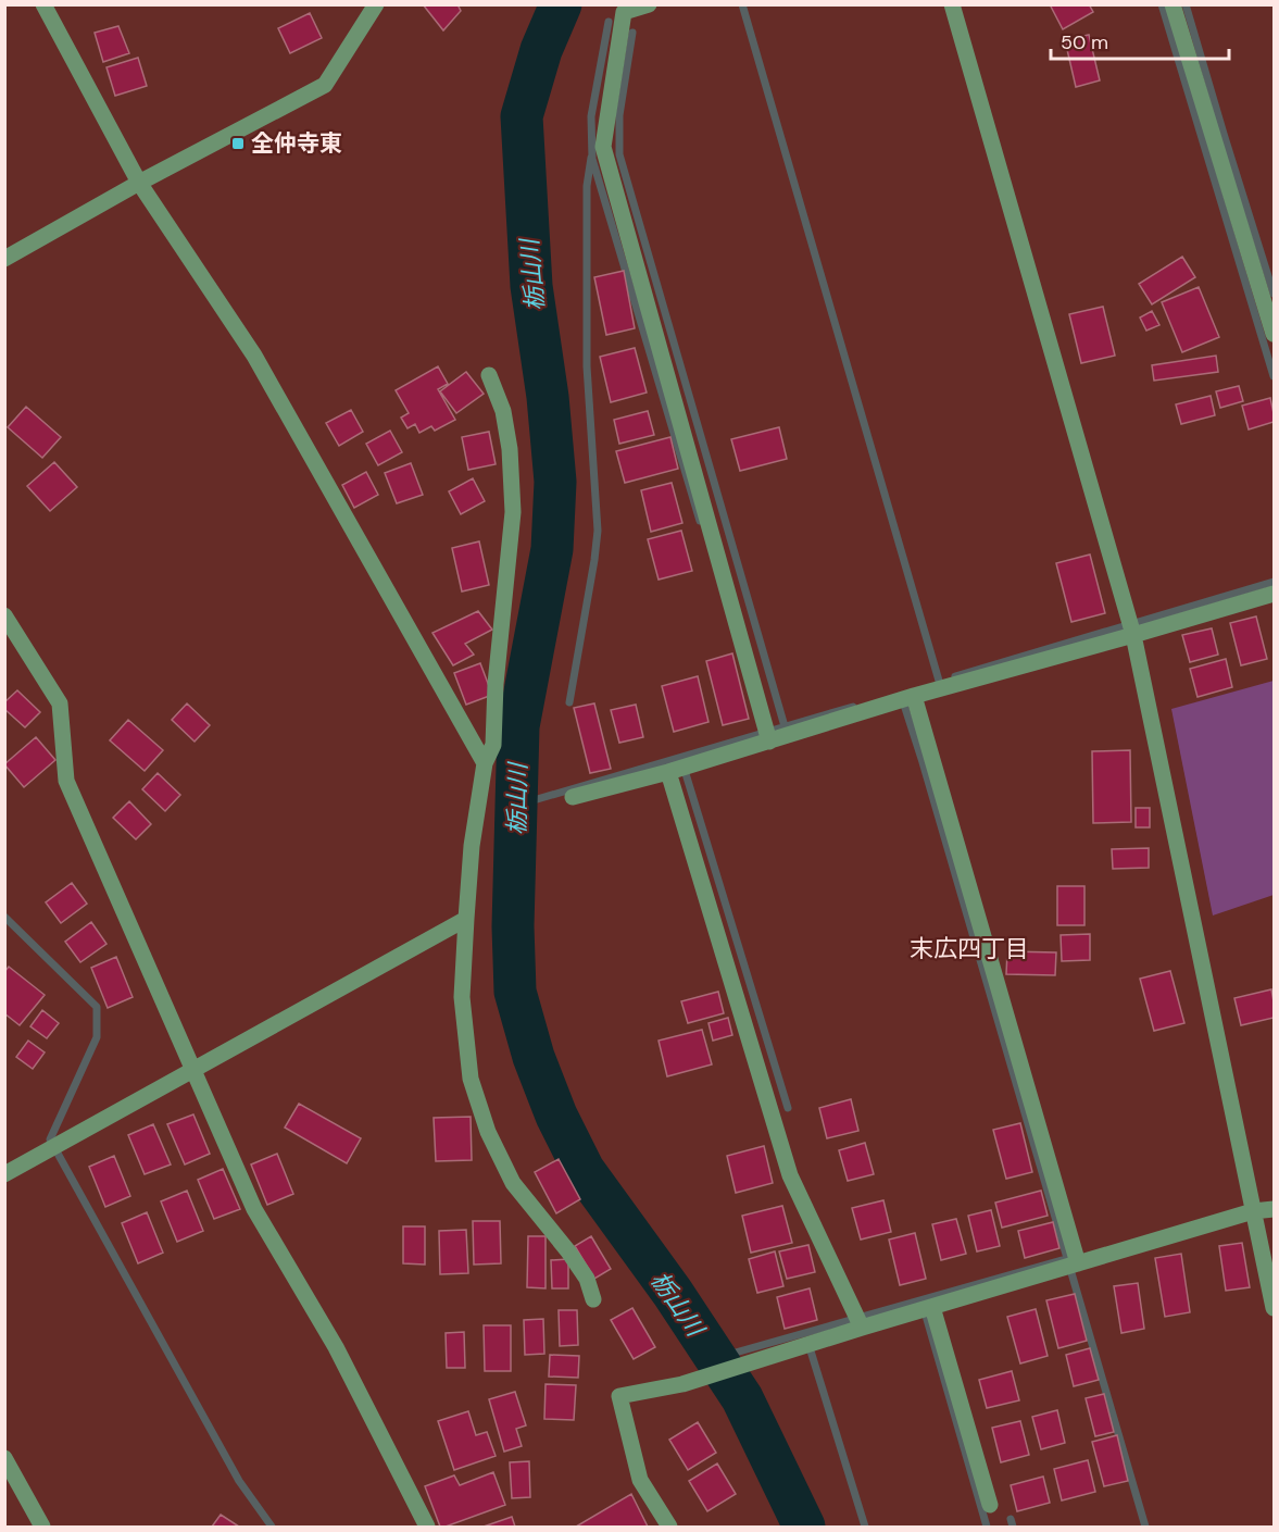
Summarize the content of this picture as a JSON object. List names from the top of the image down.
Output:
{
  "districts": ["末広四丁目"],
  "water": ["栃山川"],
  "places": {
    "transit": ["全仲寺東"]
  },
  "scale_bar": "50 m"
}
